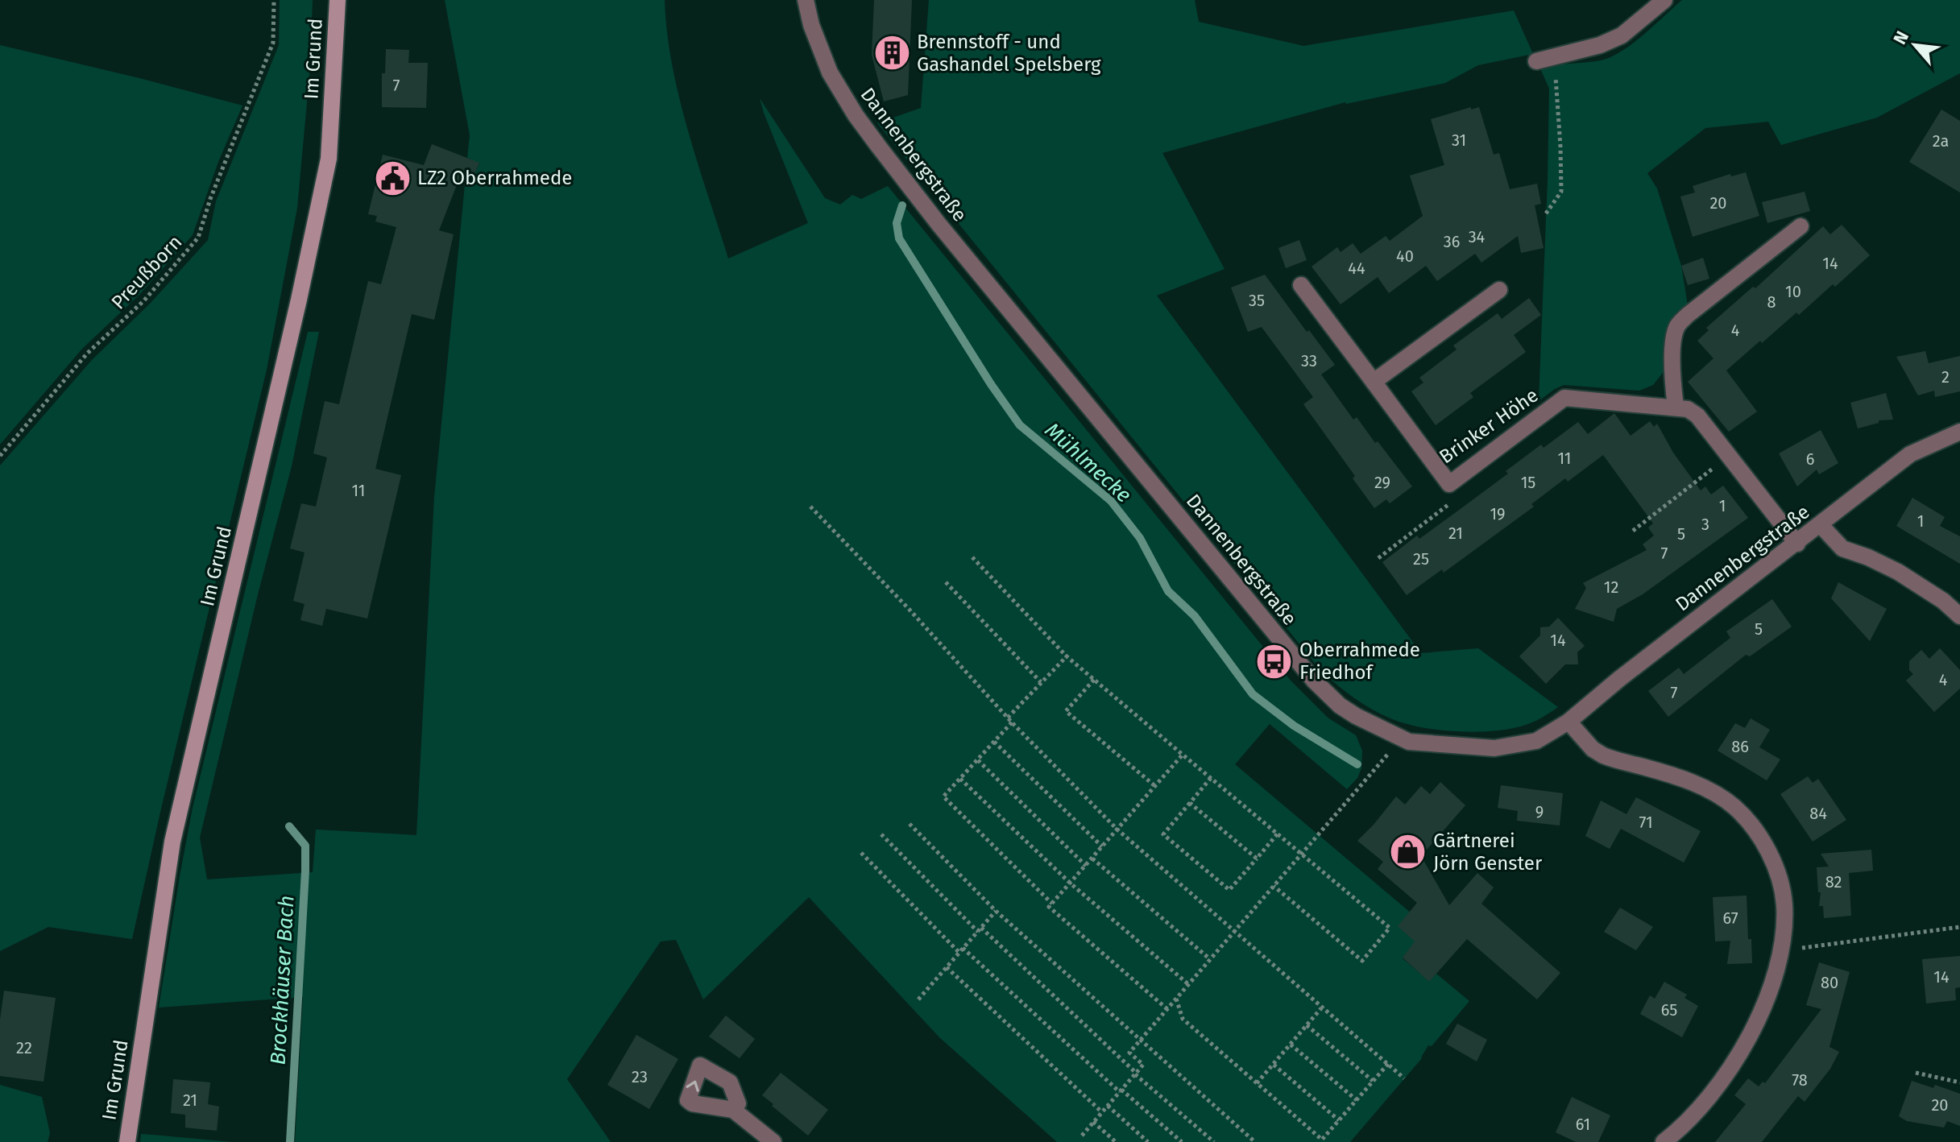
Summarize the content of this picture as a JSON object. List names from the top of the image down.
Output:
{
  "streets": {
    "main road": ["Im Grund"],
    "street": ["Dannenbergstraße", "Brinker Höhe"],
    "path": ["Preußborn"]
  },
  "crossings": [
    ["Dannenbergstraße", "Brinker Höhe"]
  ],
  "water": ["Mühlmecke", "Brockhäuser Bach"],
  "places": {
    "building": ["Brennstoff - und Gashandel Spelsberg"],
    "public building": ["LZ2 Oberrahmede"],
    "bus stop": ["Oberrahmede Friedhof"],
    "shop": ["Gärtnerei Jörn Genster"]
  },
  "house_numbers": [
    "7",
    "31",
    "2a",
    "20",
    "34",
    "36",
    "40",
    "14",
    "44",
    "10",
    "35",
    "8",
    "4",
    "33",
    "2",
    "11",
    "6",
    "29",
    "15",
    "11",
    "1",
    "19",
    "1",
    "3",
    "21",
    "5",
    "7",
    "25",
    "12",
    "5",
    "14",
    "4",
    "7",
    "86",
    "9",
    "84",
    "71",
    "82",
    "67",
    "14",
    "80",
    "65",
    "22",
    "23",
    "78",
    "21",
    "20",
    "61"
  ],
  "north": "top left"
}
